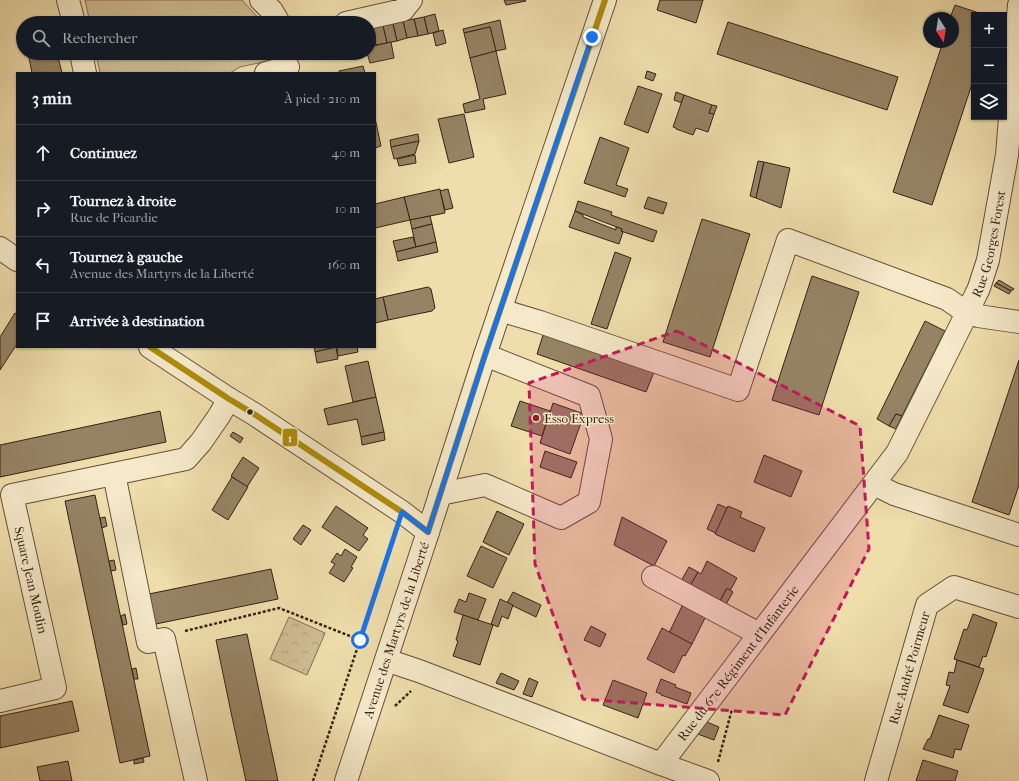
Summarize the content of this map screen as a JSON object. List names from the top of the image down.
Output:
{
  "streets": {
    "street": [
      "Rue Georges Forest",
      "Square Jean Moulin",
      "Avenue des Martyrs de la Liberté",
      "Rue du 67e Régiment d'Infanterie",
      "Rue André Poirmeur"
    ]
  },
  "crossings": [
    ["Rue Georges Forest", "Rue du 67e Régiment d'Infanterie"]
  ],
  "places": ["Esso Express"],
  "lines": ["transit line 1"],
  "north": "bottom",
  "page": {
    "map_buttons": ["+", "−"],
    "search": "Rechercher",
    "heading": ["3 min", "À pied · 210 m"],
    "list": [
      ["Continuez", "40 m"],
      ["Tournez à droite", "Rue de Picardie", "10 m"],
      ["Tournez à gauche", "Avenue des Martyrs de la Liberté", "160 m"],
      "Arrivée à destination"
    ]
  }
}
